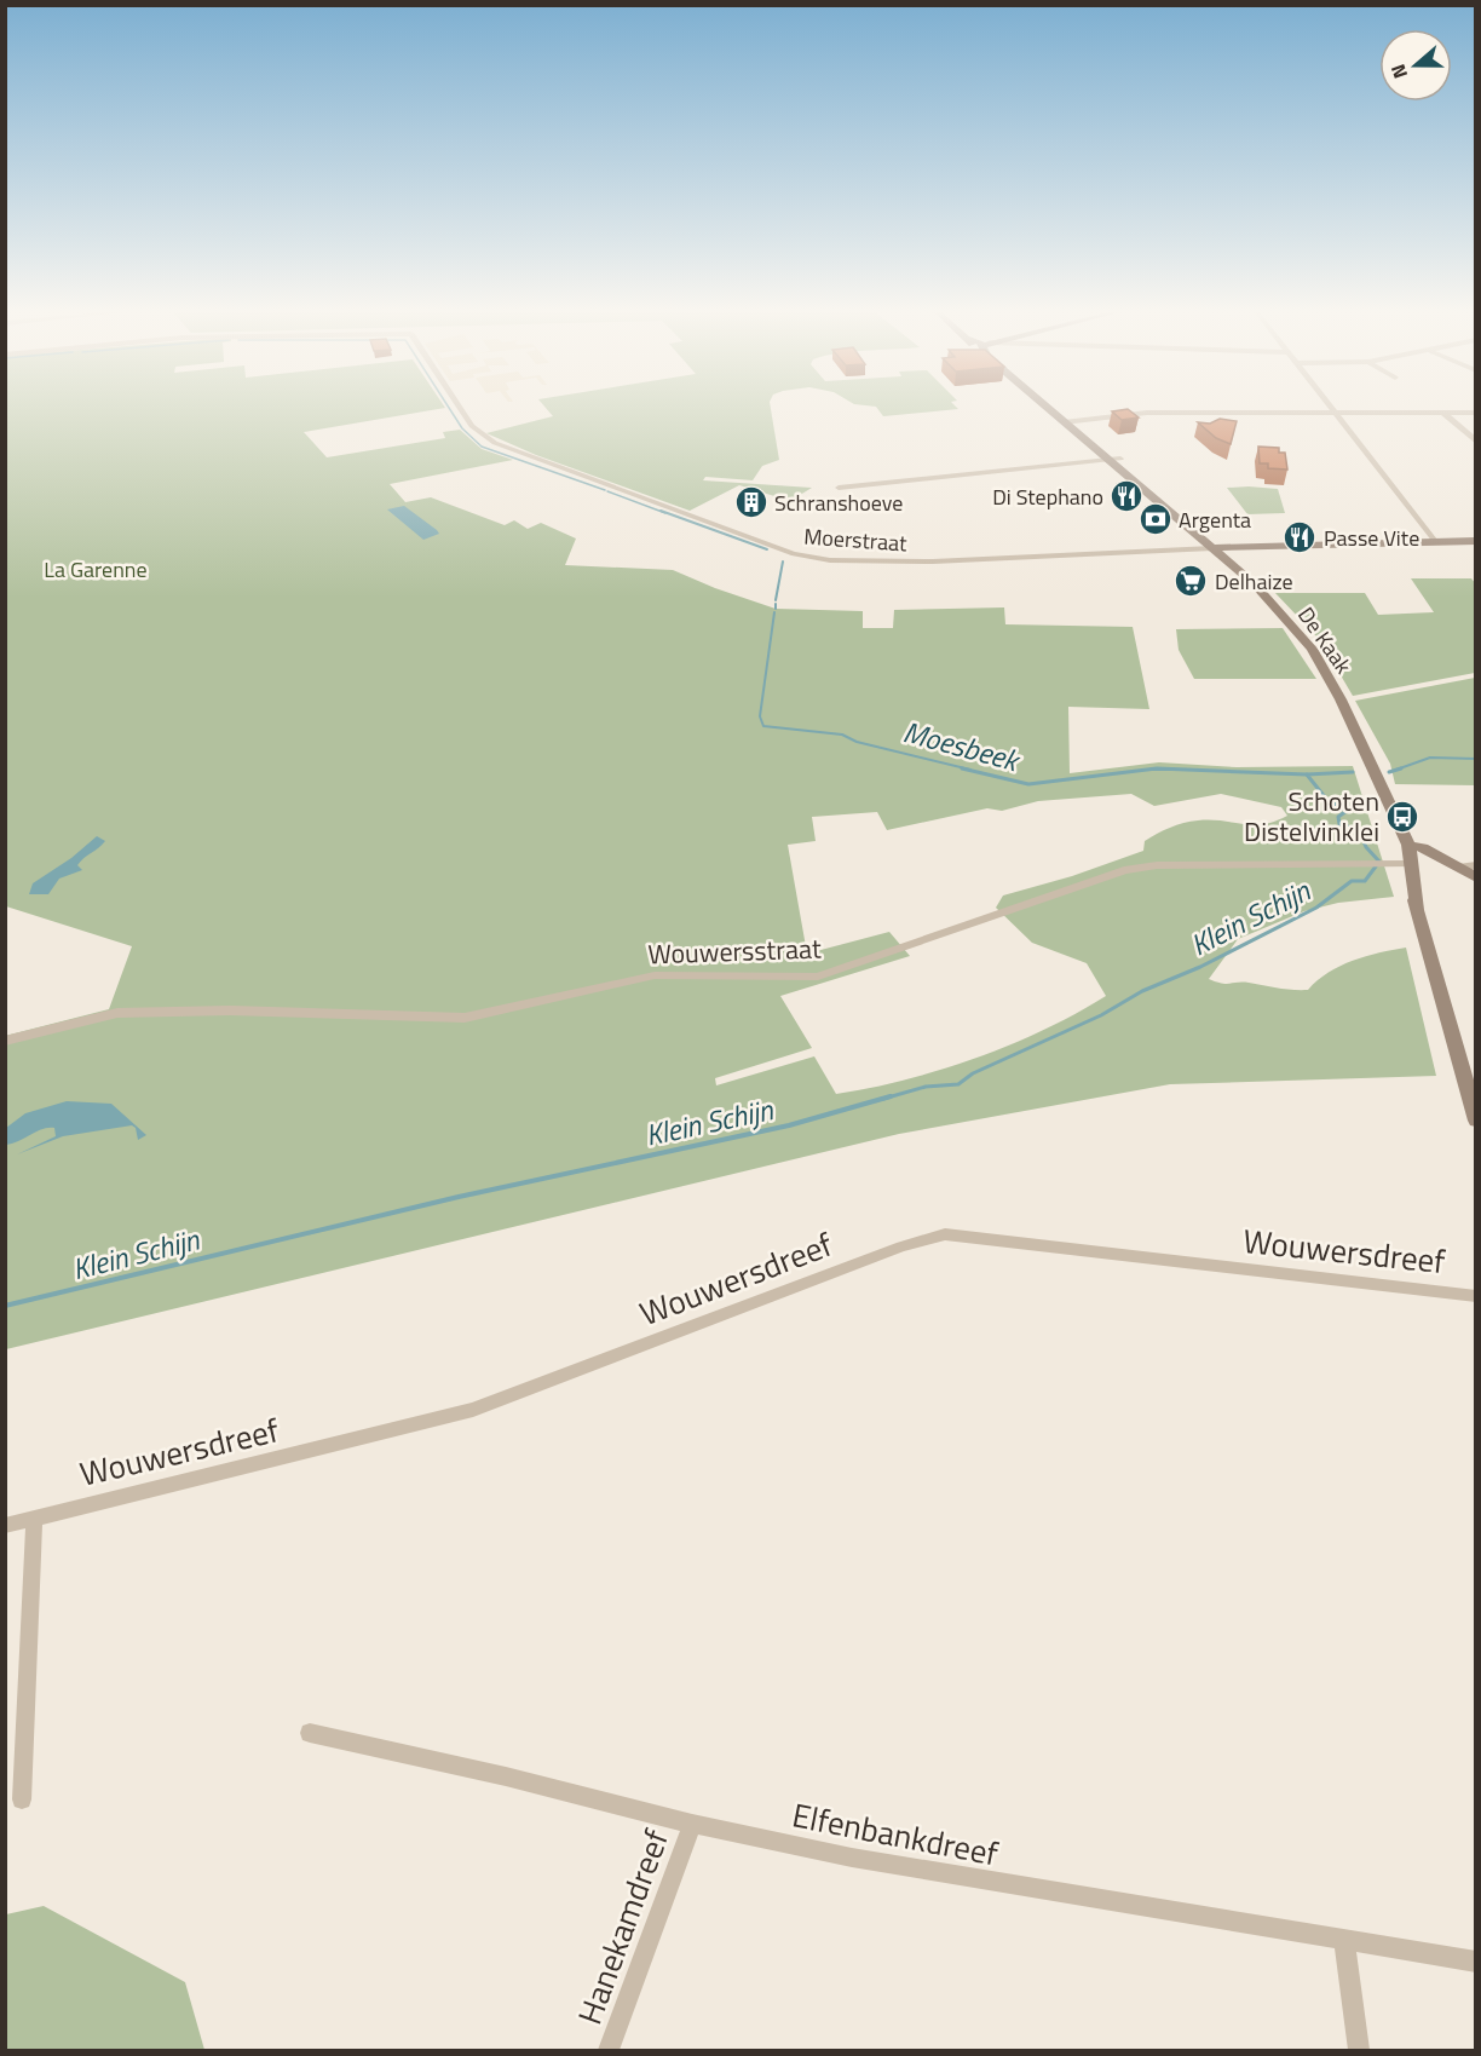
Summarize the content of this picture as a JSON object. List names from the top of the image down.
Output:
{
  "streets": {
    "main road": ["De Kaak"],
    "street": [
      "Moerstraat",
      "Wouwersstraat",
      "Wouwersdreef",
      "Elfenbankdreef",
      "Hanekamdreef"
    ]
  },
  "crossings": [
    ["Moerstraat", "De Kaak"],
    ["Elfenbankdreef", "Hanekamdreef"]
  ],
  "water": ["Moesbeek", "Klein Schijn"],
  "parks": ["La Garenne"],
  "places": {
    "restaurant": ["Di Stephano", "Passe Vite"],
    "building": ["Schranshoeve"],
    "bank": ["Argenta"],
    "supermarket": ["Delhaize"],
    "bus stop": ["Schoten Distelvinklei"]
  },
  "north": "left"
}
